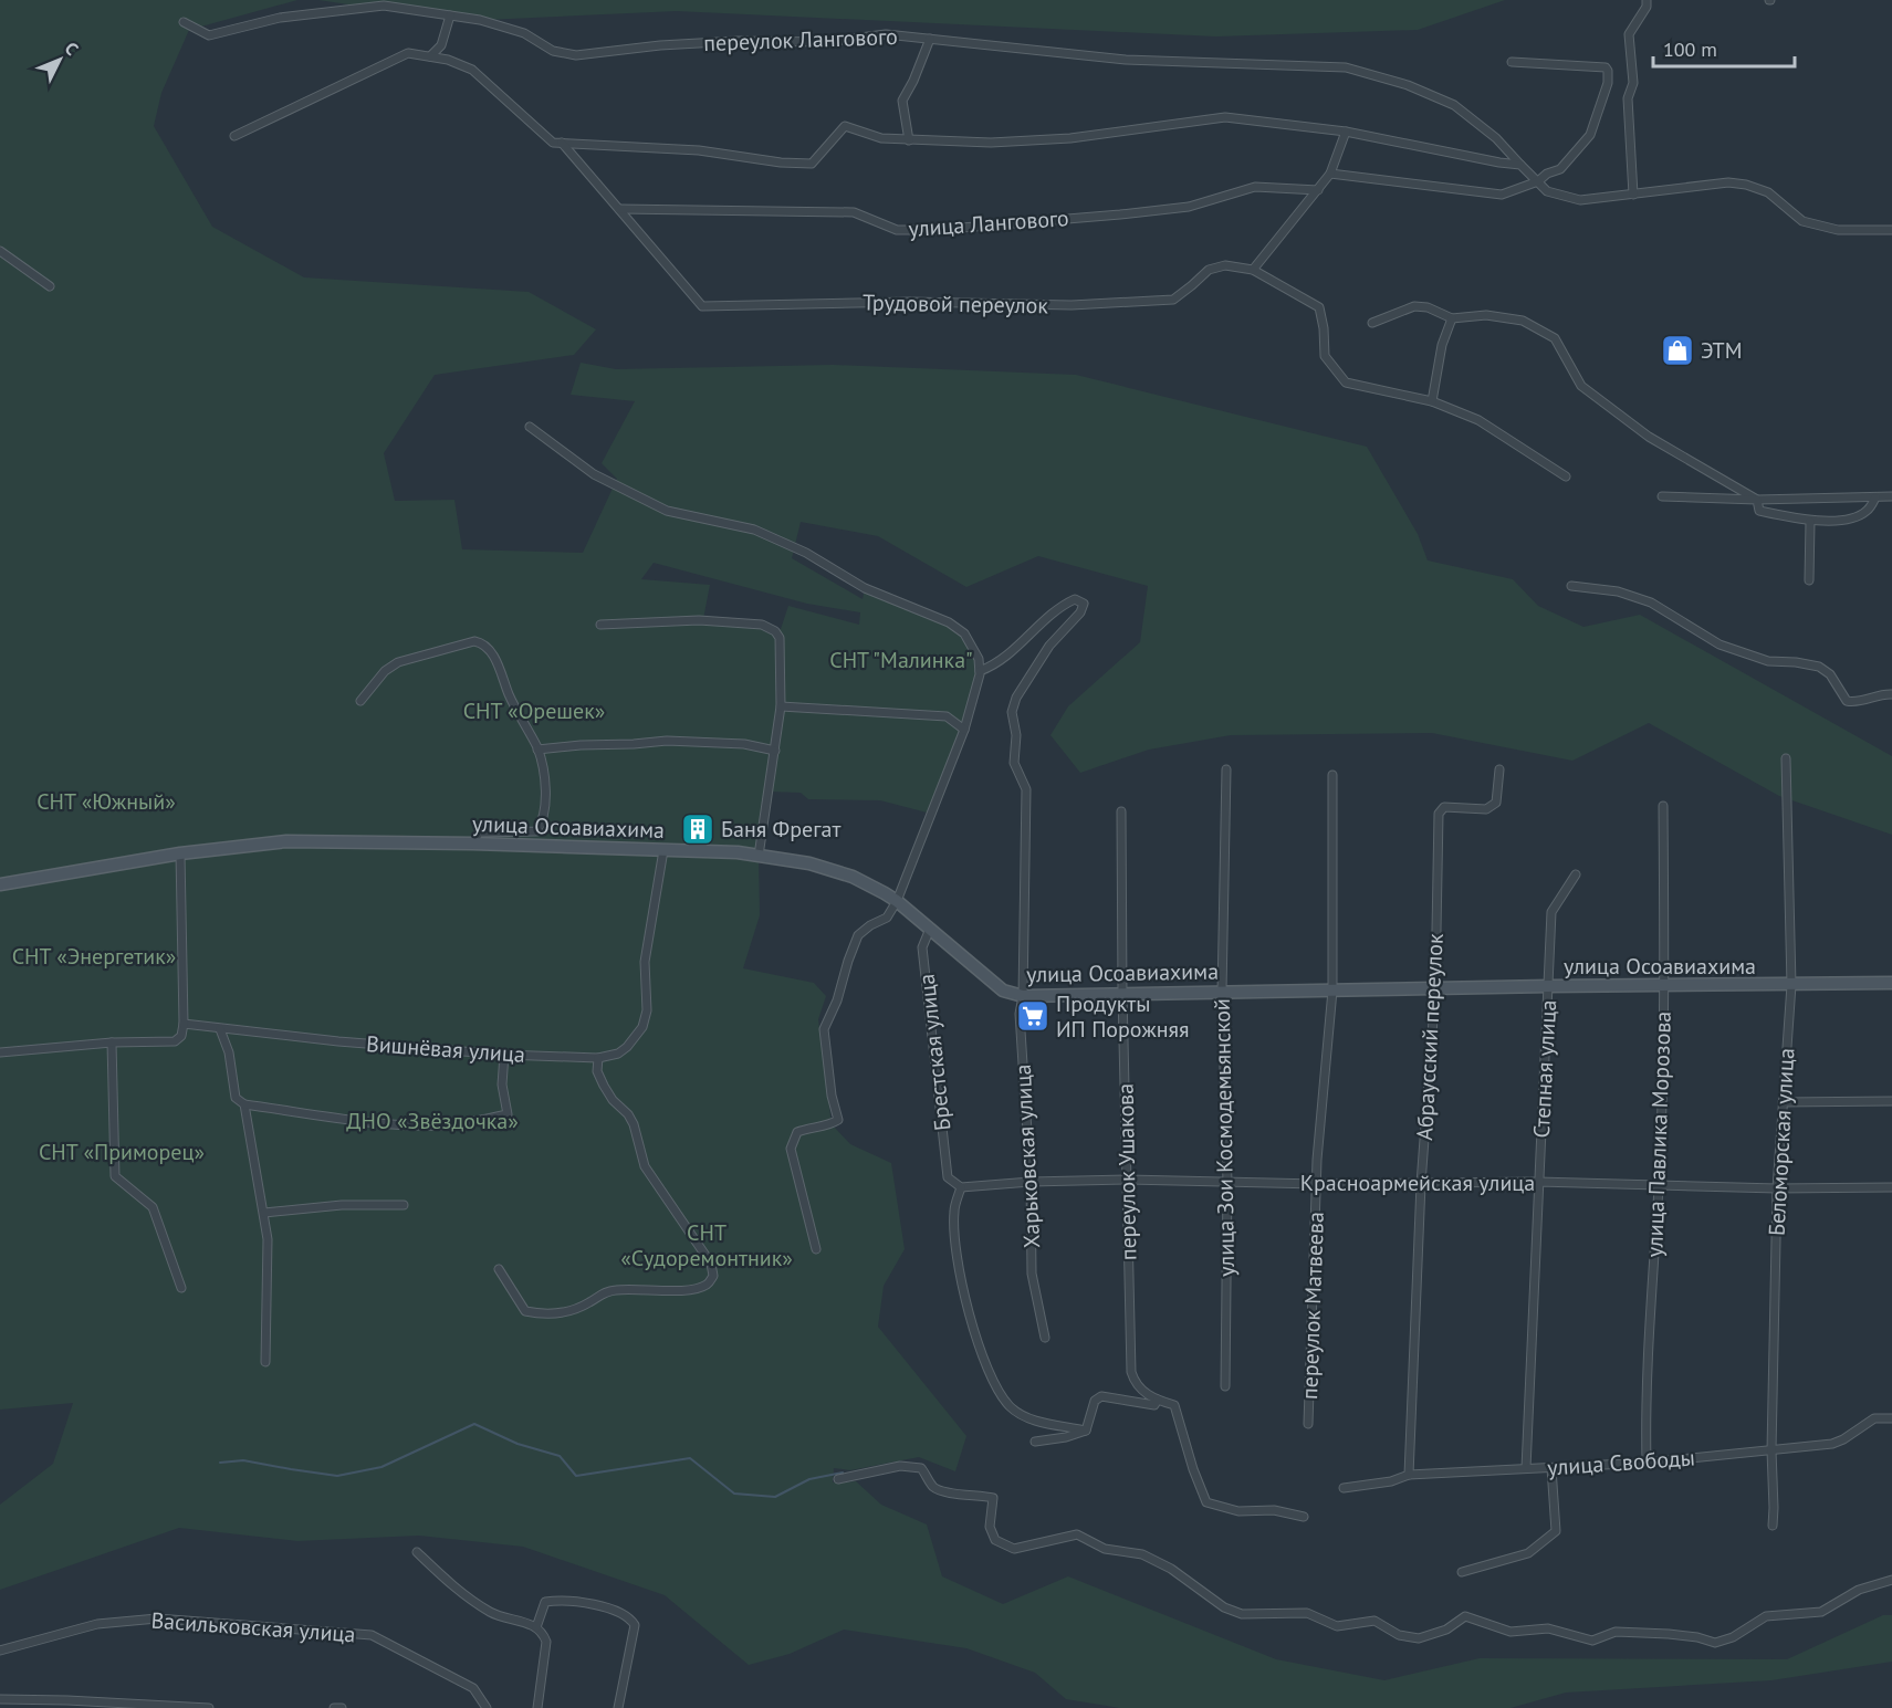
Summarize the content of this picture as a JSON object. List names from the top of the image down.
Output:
{
  "streets": {
    "street": [
      "переулок Лангового",
      "улица Лангового",
      "Трудовой переулок",
      "улица Осоавиахима",
      "Абраусский переулок",
      "Вишнёвая улица",
      "Брестская улица",
      "Степная улица",
      "улица Павлика Морозова",
      "улица Зои Космодемьянской",
      "Беломорская улица",
      "Харьковская улица",
      "переулок Ушакова",
      "Красноармейская улица",
      "переулок Матвеева",
      "улица Свободы",
      "Васильковская улица"
    ]
  },
  "crossings": [
    ["улица Лангового", "Трудовой переулок"],
    ["улица Осоавиахима", "Абраусский переулок"],
    ["улица Осоавиахима", "Вишнёвая улица"],
    ["улица Осоавиахима", "Брестская улица"],
    ["улица Осоавиахима", "Степная улица"],
    ["улица Осоавиахима", "улица Павлика Морозова"],
    ["улица Осоавиахима", "улица Зои Космодемьянской"],
    ["улица Осоавиахима", "Беломорская улица"],
    ["улица Осоавиахима", "Харьковская улица"],
    ["улица Осоавиахима", "переулок Ушакова"],
    ["улица Осоавиахима", "переулок Матвеева"],
    ["Абраусский переулок", "Красноармейская улица"],
    ["Абраусский переулок", "улица Свободы"],
    ["Брестская улица", "Красноармейская улица"],
    ["Степная улица", "Красноармейская улица"],
    ["Степная улица", "улица Свободы"],
    ["улица Павлика Морозова", "Красноармейская улица"],
    ["улица Павлика Морозова", "улица Свободы"],
    ["улица Зои Космодемьянской", "Красноармейская улица"],
    ["Беломорская улица", "Красноармейская улица"],
    ["Беломорская улица", "улица Свободы"],
    ["Харьковская улица", "Красноармейская улица"],
    ["переулок Ушакова", "Красноармейская улица"],
    ["Красноармейская улица", "переулок Матвеева"]
  ],
  "parks": [
    "СНТ \"Малинка\"",
    "СНТ «Орешек»",
    "СНТ «Южный»",
    "СНТ «Энергетик»",
    "ДНО «Звёздочка»",
    "СНТ «Приморец»",
    "СНТ «Судоремонтник»"
  ],
  "places": {
    "shop": ["ЭТМ"],
    "building": ["Баня Фрегат"],
    "supermarket": ["Продукты ИП Порожняя"]
  },
  "scale_bar": "100 m",
  "north": "top right"
}
